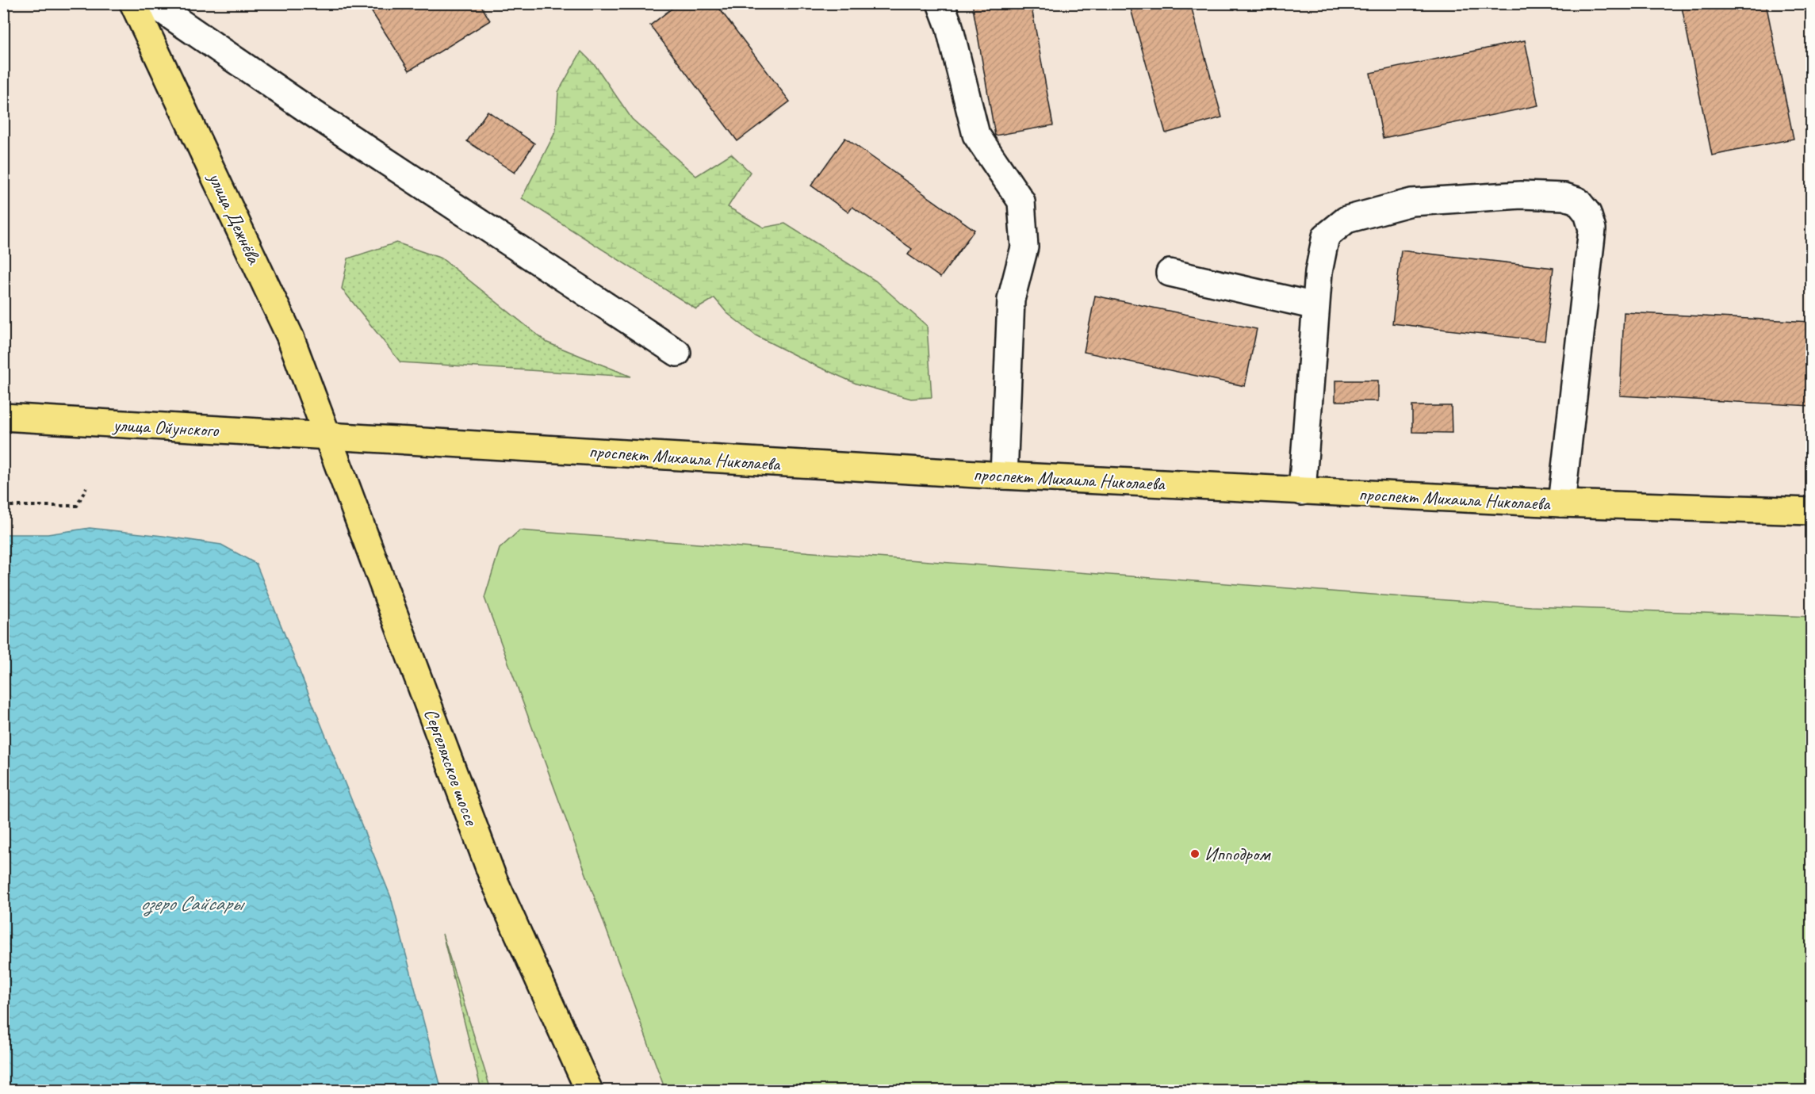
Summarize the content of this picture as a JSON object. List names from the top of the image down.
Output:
{
  "streets": {
    "main road": [
      "улица Дежнёва",
      "улица Ойунского",
      "проспект Михаила Николаева",
      "Сергеляхское шоссе"
    ]
  },
  "crossings": [
    ["улица Дежнёва", "улица Ойунского"],
    ["улица Дежнёва", "проспект Михаила Николаева"],
    ["улица Дежнёва", "Сергеляхское шоссе"],
    ["улица Ойунского", "проспект Михаила Николаева"],
    ["улица Ойунского", "Сергеляхское шоссе"],
    ["проспект Михаила Николаева", "Сергеляхское шоссе"]
  ],
  "water": ["озеро Сайсары"],
  "places": ["Ипподром"]
}
